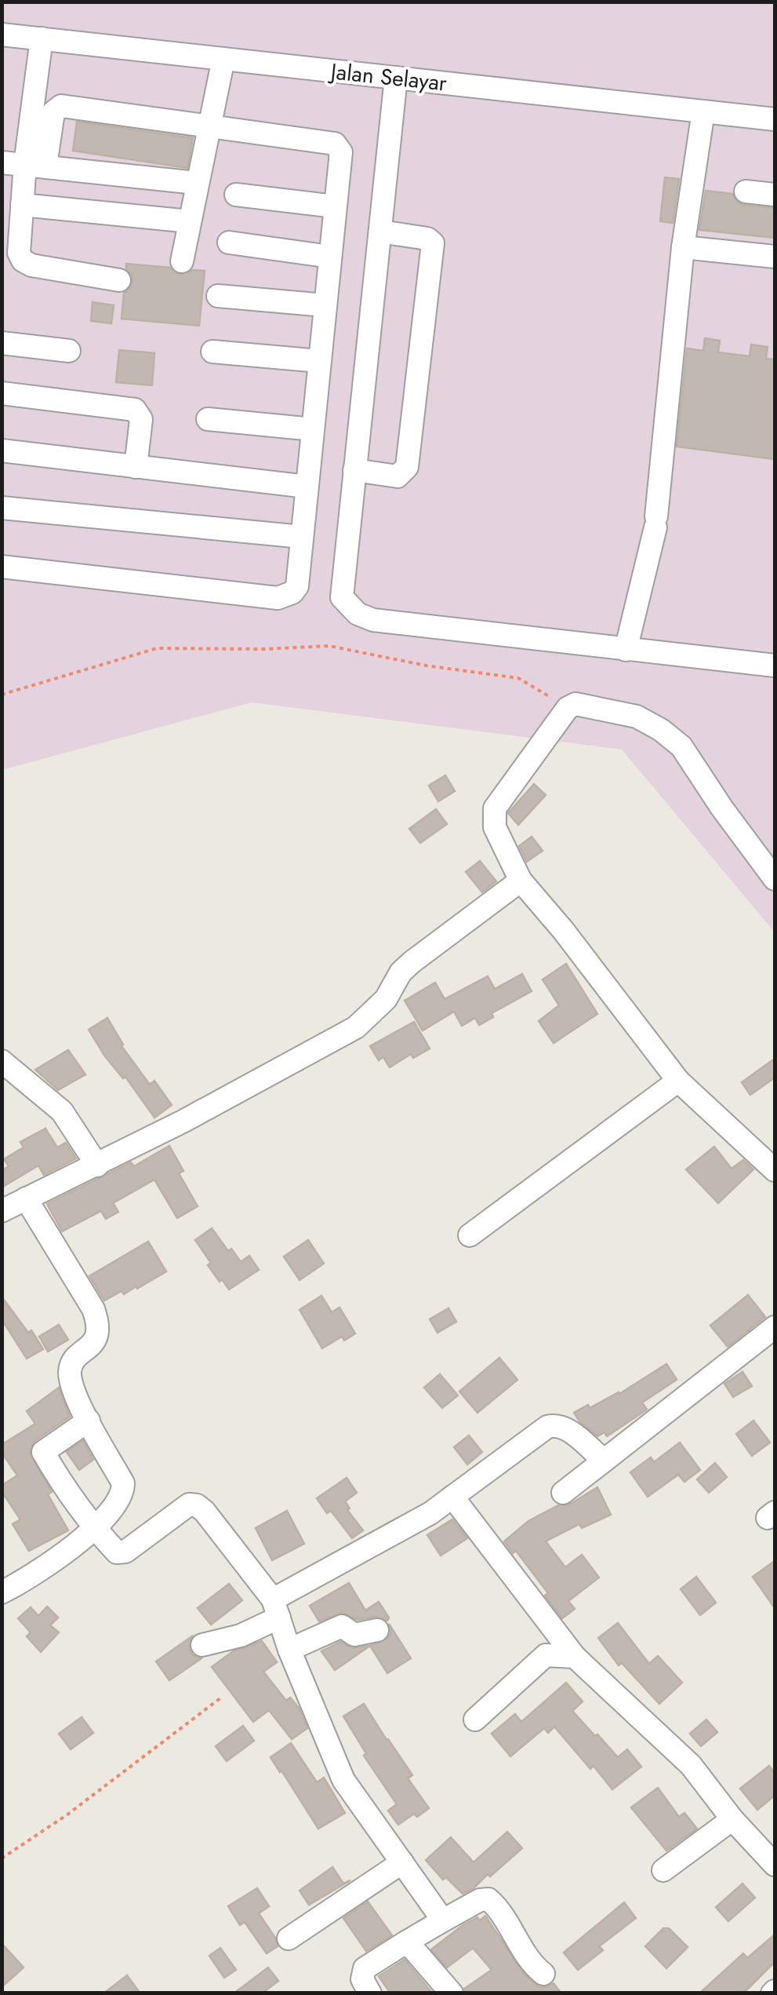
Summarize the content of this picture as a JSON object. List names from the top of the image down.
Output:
{
  "streets": {
    "street": ["Jalan Selayar"]
  }
}
